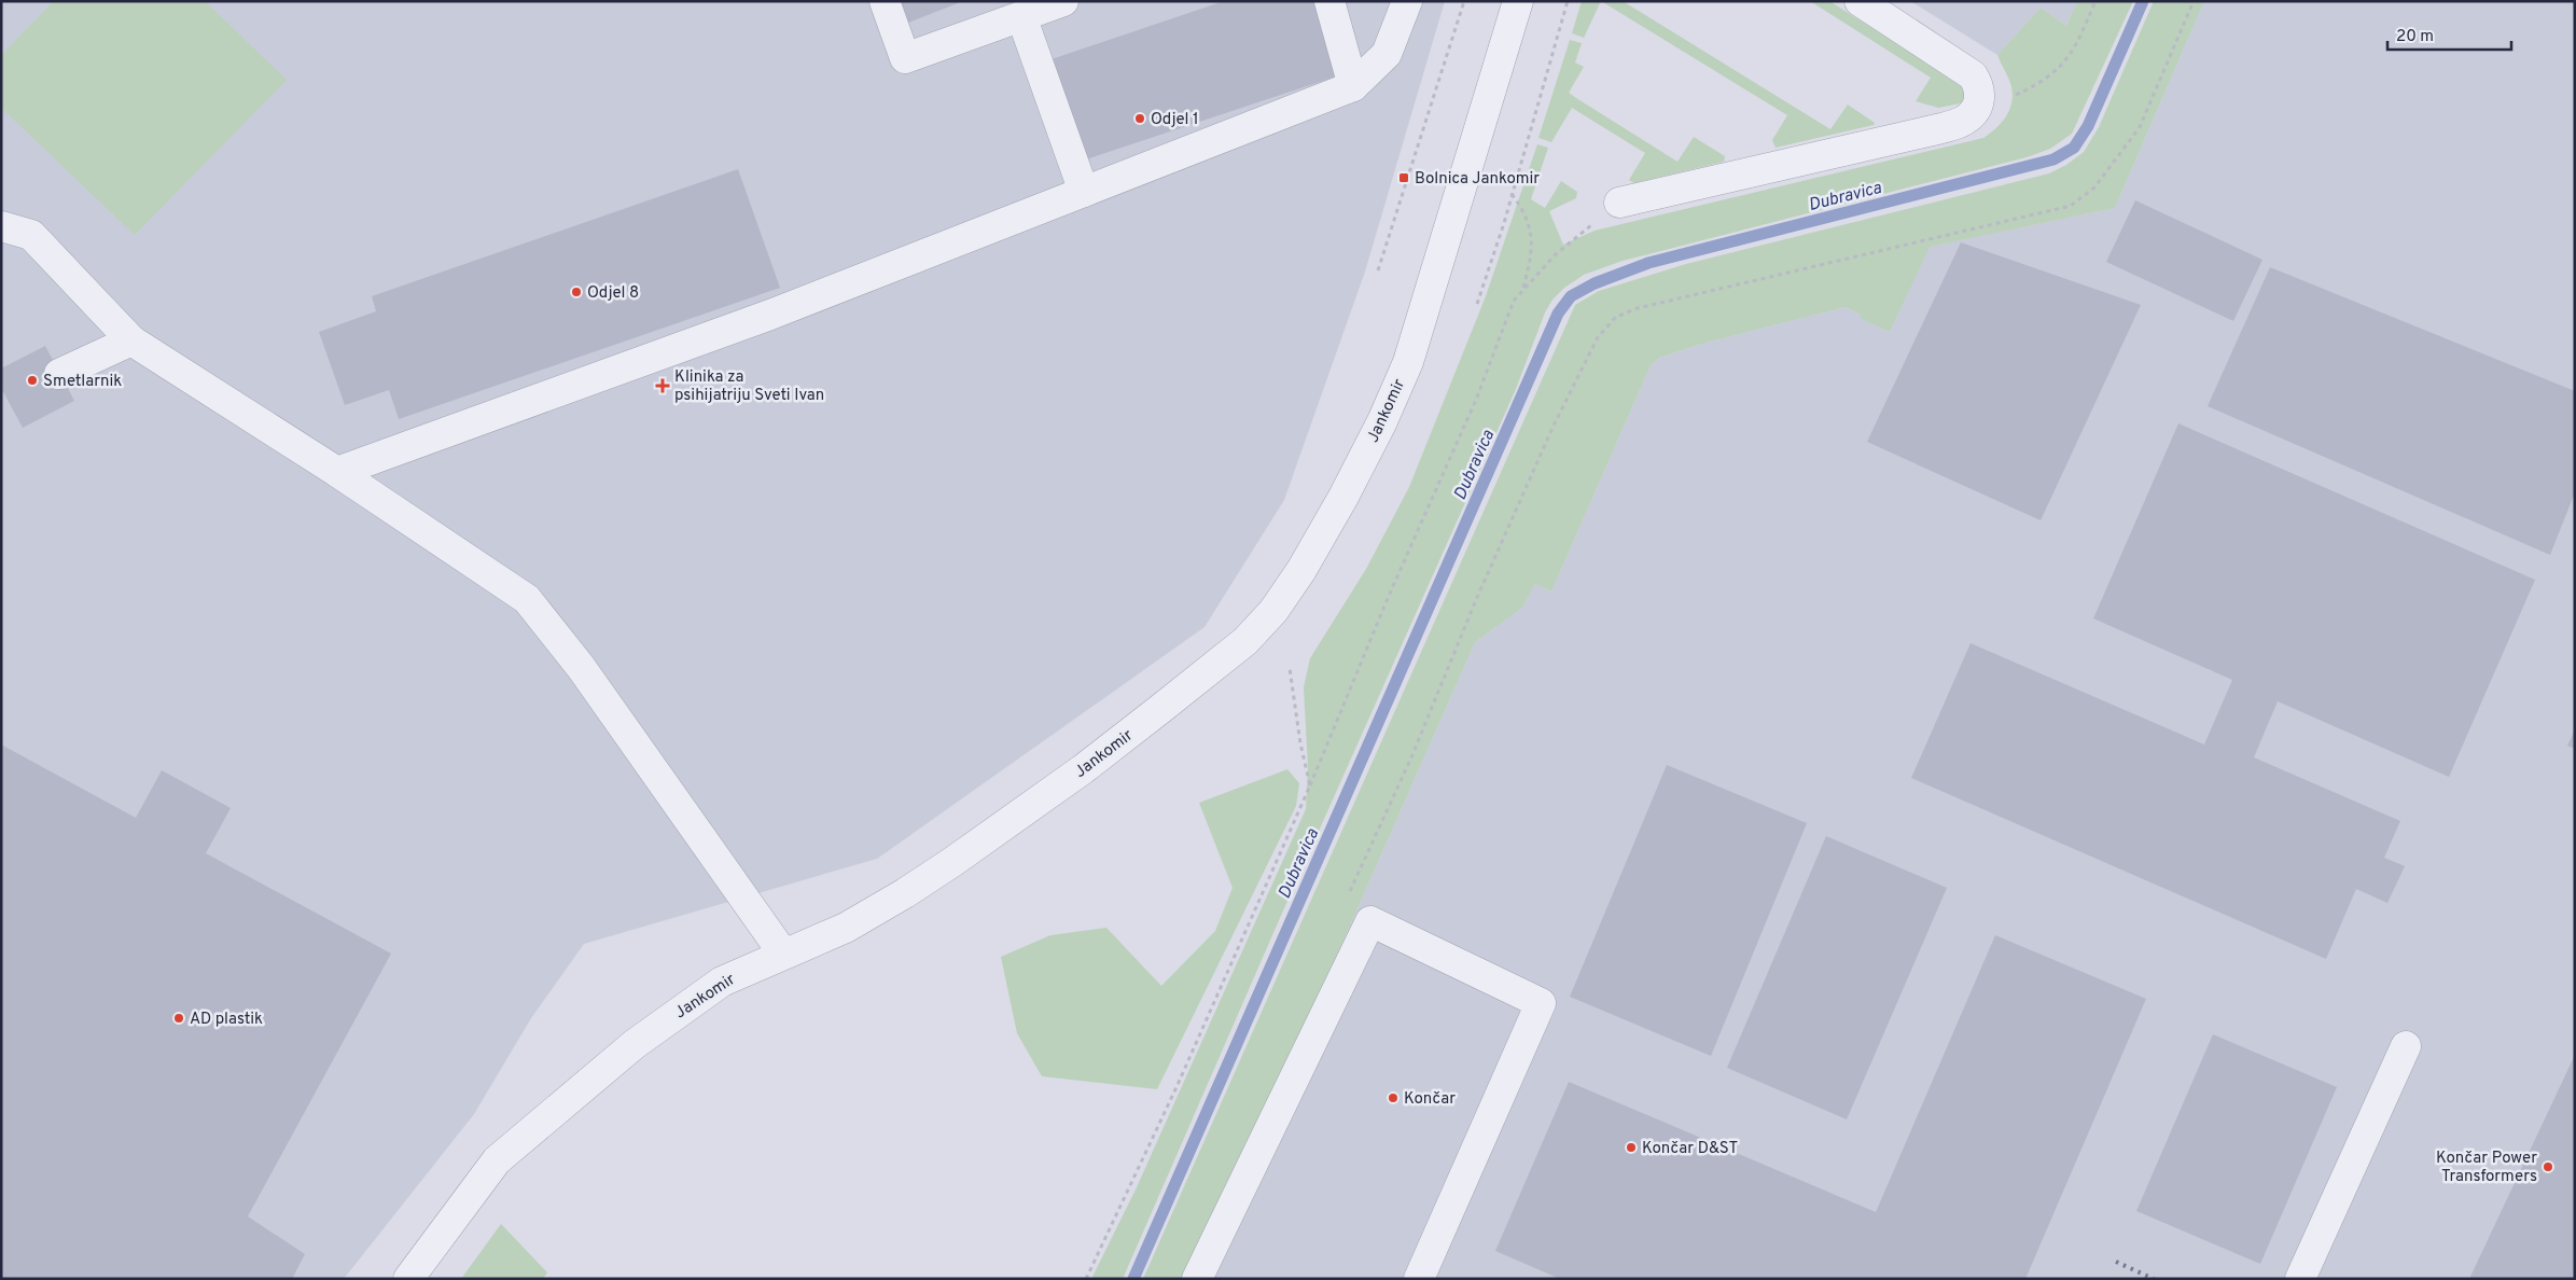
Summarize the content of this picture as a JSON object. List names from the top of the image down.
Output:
{
  "streets": {
    "street": ["Jankomir"]
  },
  "water": ["Dubravica"],
  "places": {
    "other": [
      "Odjel 1",
      "Odjel 8",
      "Smetlarnik",
      "AD plastik",
      "Končar",
      "Končar D&ST",
      "Končar Power Transformers"
    ],
    "transit": ["Bolnica Jankomir"],
    "health": ["Klinika za psihijatriju Sveti Ivan"]
  },
  "scale_bar": "20 m"
}
